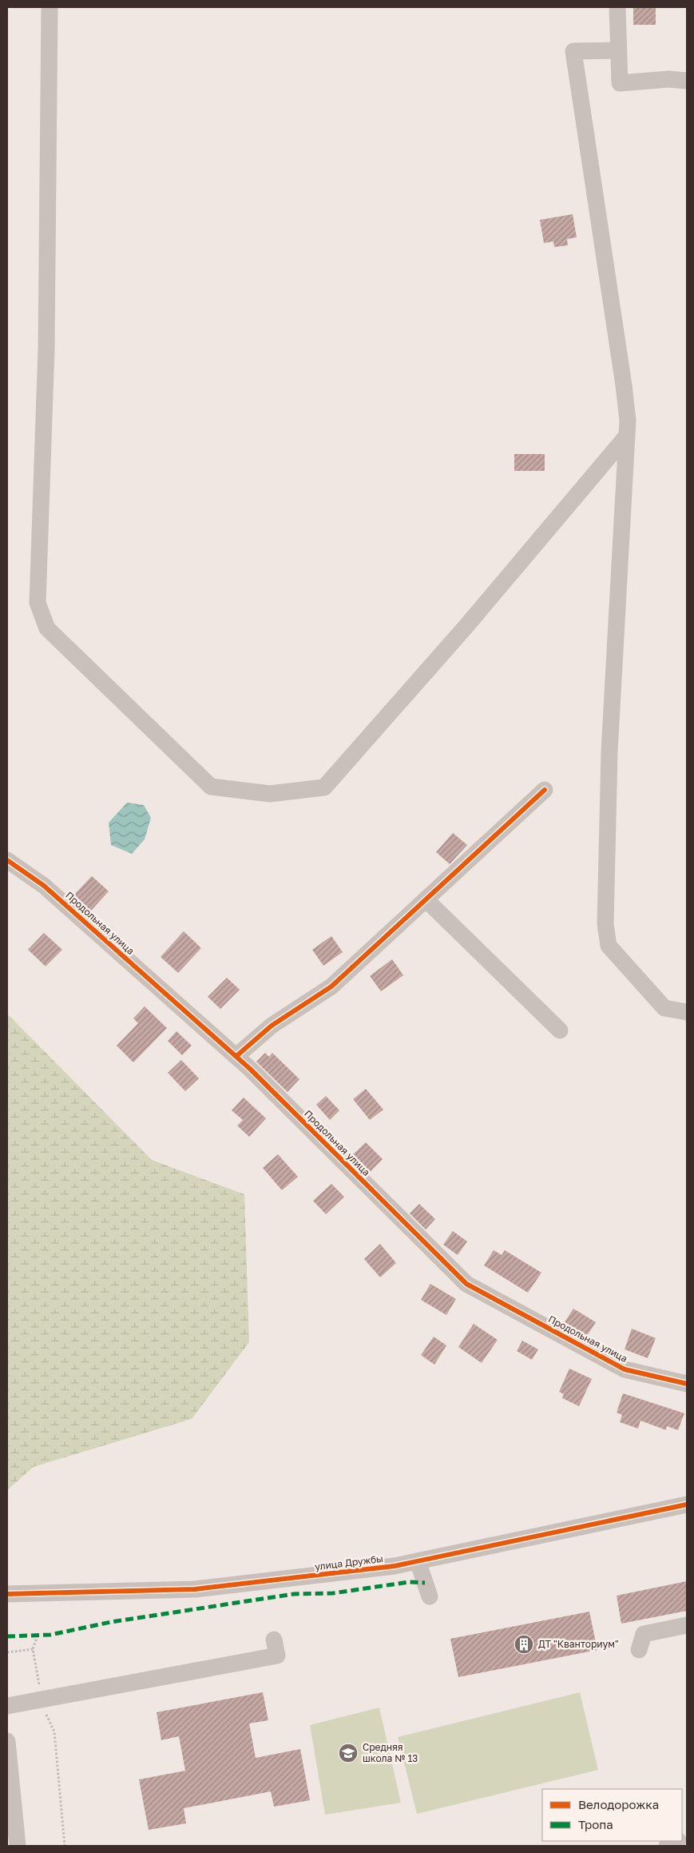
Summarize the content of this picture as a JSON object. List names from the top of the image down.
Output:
{
  "streets": {
    "street": ["Продольная улица", "улица Дружбы"]
  },
  "places": {
    "building": ["ДТ \"Кванториум\""],
    "school or university": ["Средняя школа № 13"]
  },
  "legend": ["Велодорожка", "Тропа"]
}
